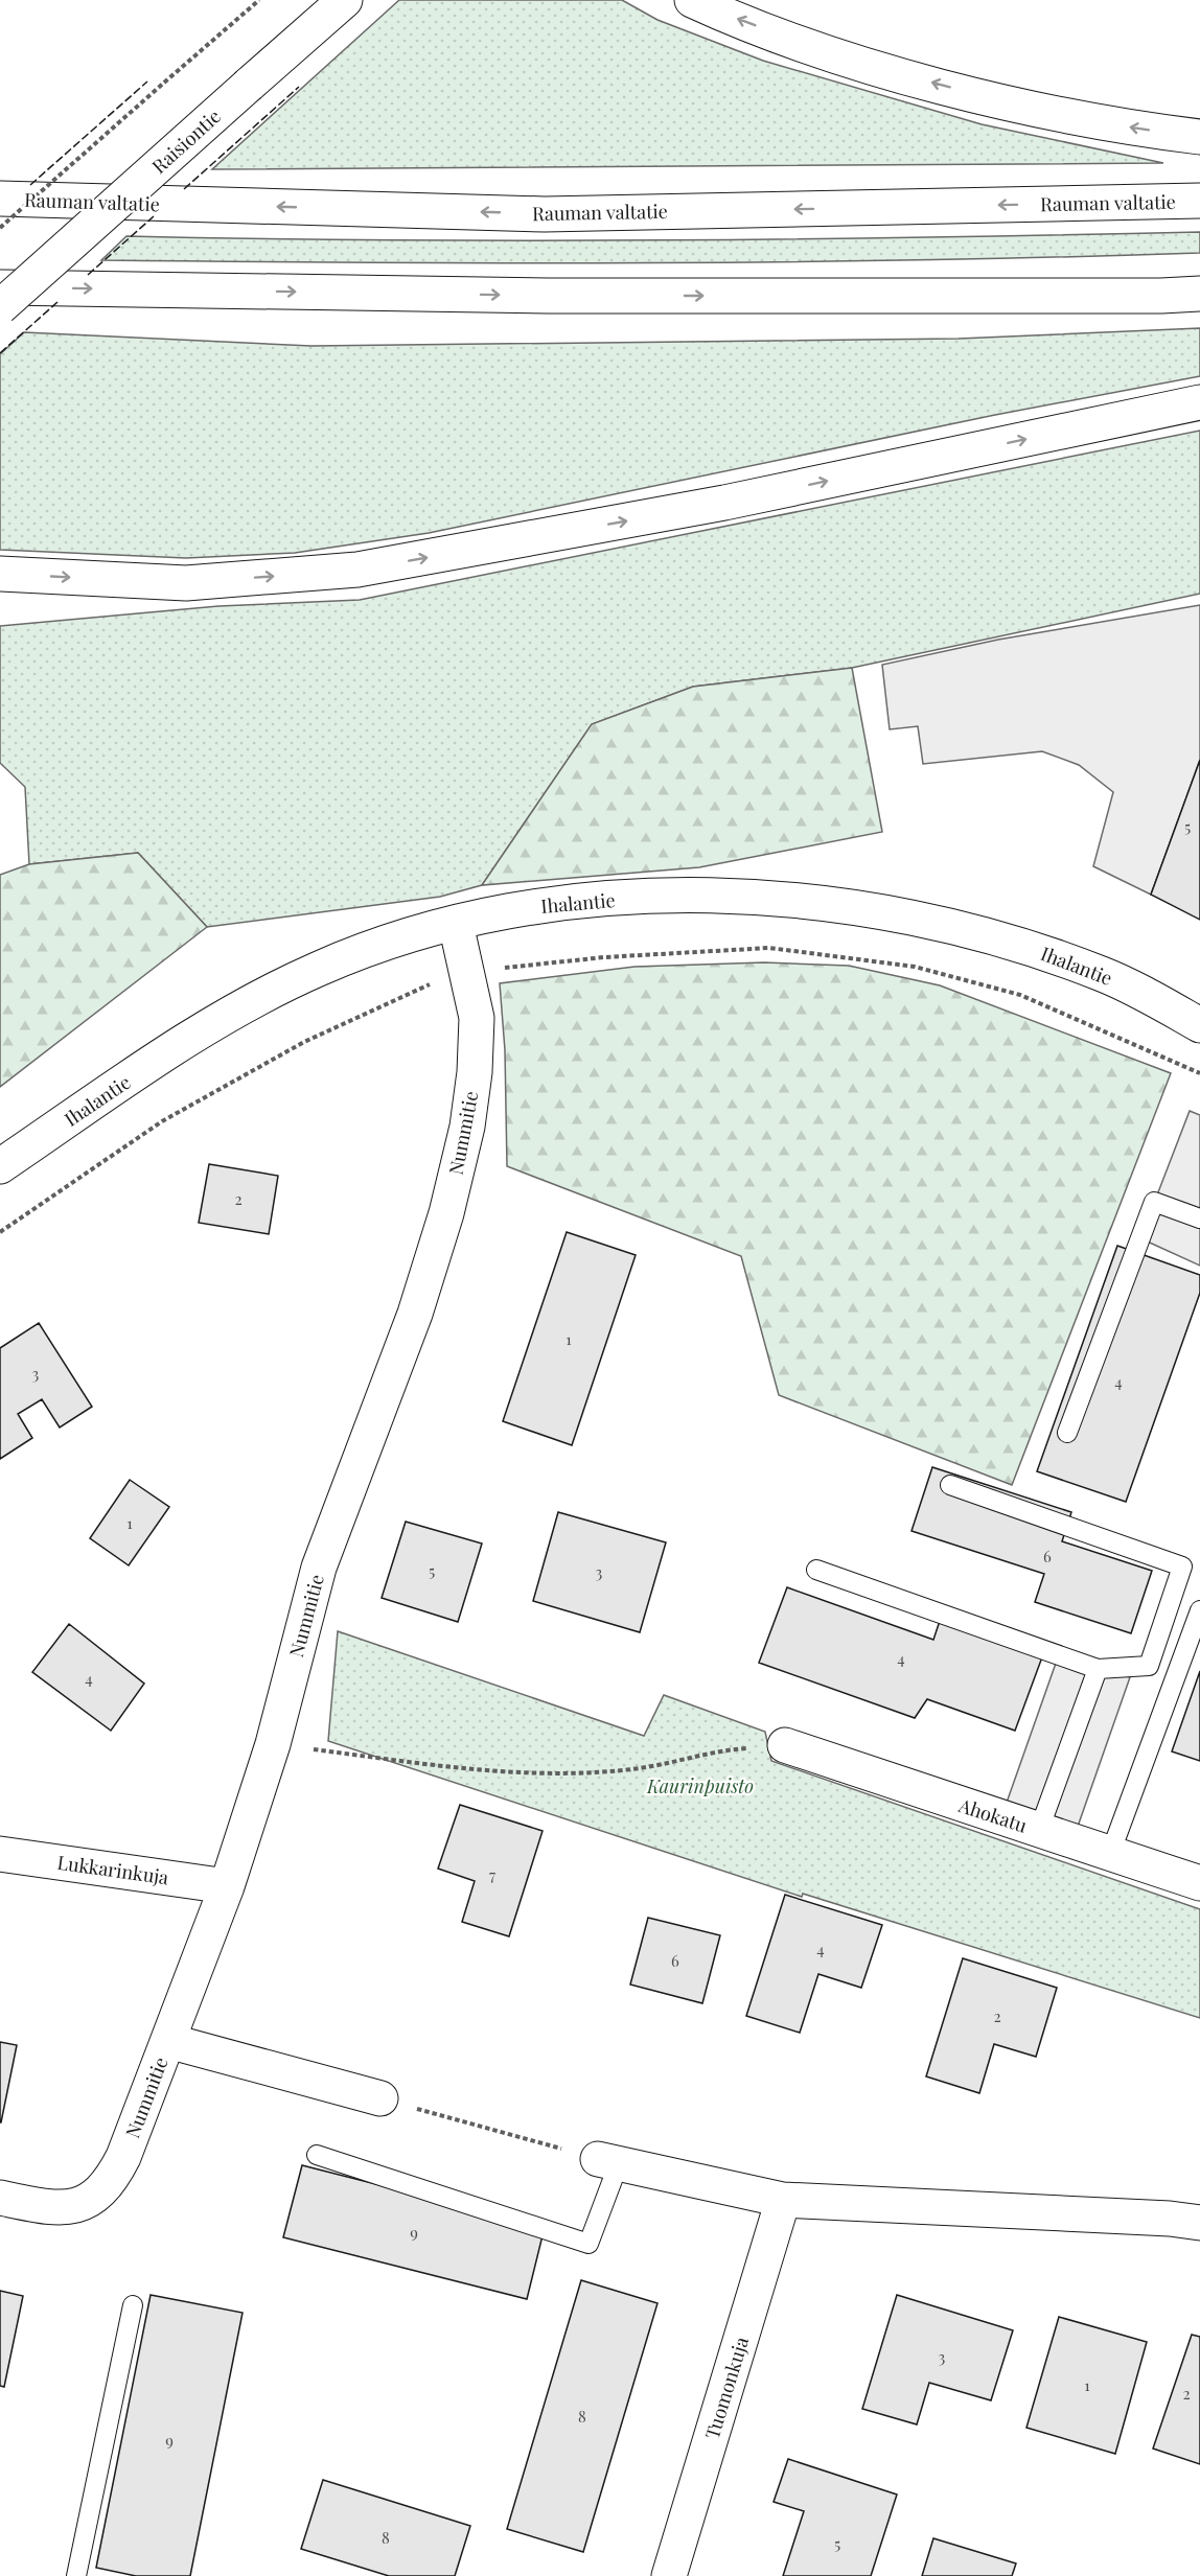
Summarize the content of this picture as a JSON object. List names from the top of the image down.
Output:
{
  "streets": {
    "main road": [
      "Raisiontie",
      "Rauman valtatie",
      "Ihalantie",
      "Nummitie",
      "Ahokatu",
      "Lukkarinkuja",
      "Tuomonkuja"
    ]
  },
  "crossings": [
    ["Ihalantie", "Nummitie"],
    ["Nummitie", "Lukkarinkuja"]
  ],
  "parks": ["Kaurinpuisto"],
  "house_numbers": [
    "5",
    "2",
    "1",
    "3",
    "4",
    "1",
    "6",
    "5",
    "3",
    "4",
    "4",
    "7",
    "4",
    "6",
    "2",
    "9",
    "3",
    "1",
    "2",
    "8",
    "9",
    "8",
    "5"
  ]
}
